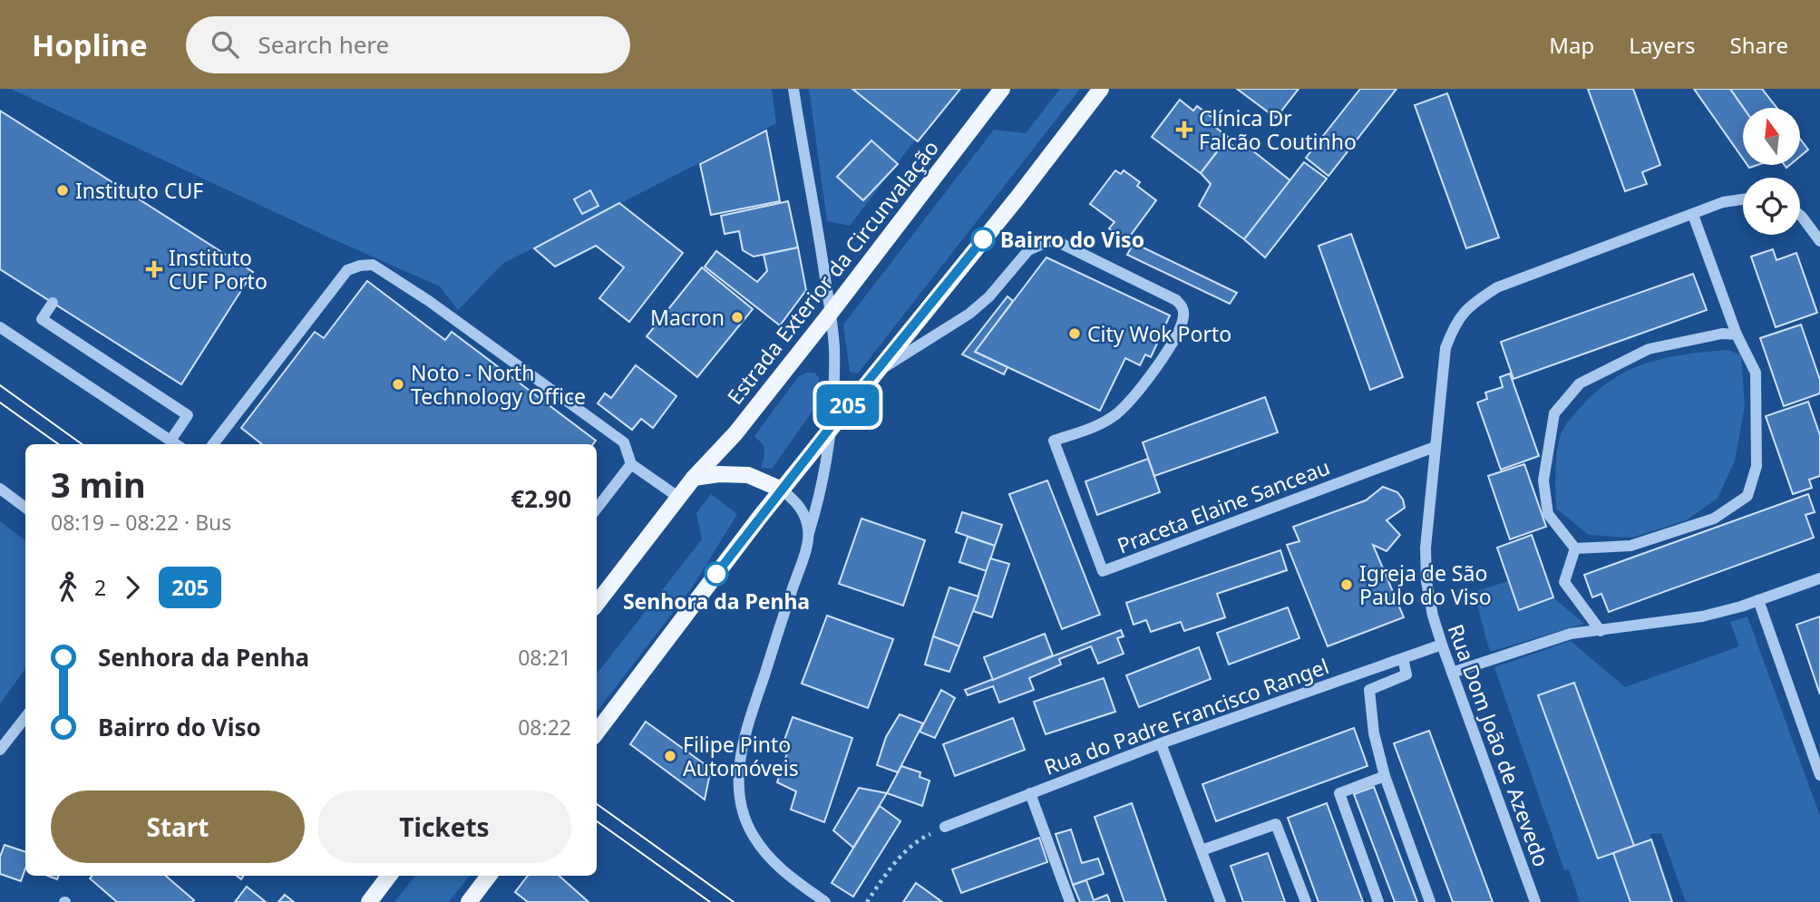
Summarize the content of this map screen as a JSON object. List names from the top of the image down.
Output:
{
  "streets": {
    "main road": ["Estrada Exterior da Circunvalação"],
    "street": ["Praceta Elaine Sanceau", "Rua do Padre Francisco Rangel", "Rua Dom João de Azevedo"]
  },
  "crossings": [
    ["Praceta Elaine Sanceau", "Rua Dom João de Azevedo"],
    ["Rua do Padre Francisco Rangel", "Rua Dom João de Azevedo"]
  ],
  "places": {
    "health": ["Clínica Dr Falcão Coutinho", "Instituto CUF Porto"],
    "other": [
      "Instituto CUF",
      "Bairro do Viso",
      "Macron",
      "City Wok Porto",
      "Noto - North Technology Office",
      "Senhora da Penha",
      "Igreja de São Paulo do Viso",
      "Filipe Pinto Automóveis"
    ]
  },
  "lines": ["bus line 205"],
  "north": "top",
  "page": {
    "header": "Hopline",
    "search": "Search here",
    "nav": ["Map", "Layers", "Share"],
    "on_map": "205",
    "heading": ["3 min", "08:19 – 08:22 · Bus", "€2.90"],
    "legs": ["2", "205"],
    "list": [
      {
        "name": "Senhora da Penha",
        "value": "08:21"
      },
      {
        "name": "Bairro do Viso",
        "value": "08:22"
      }
    ],
    "buttons": ["Start", "Tickets"]
  }
}
